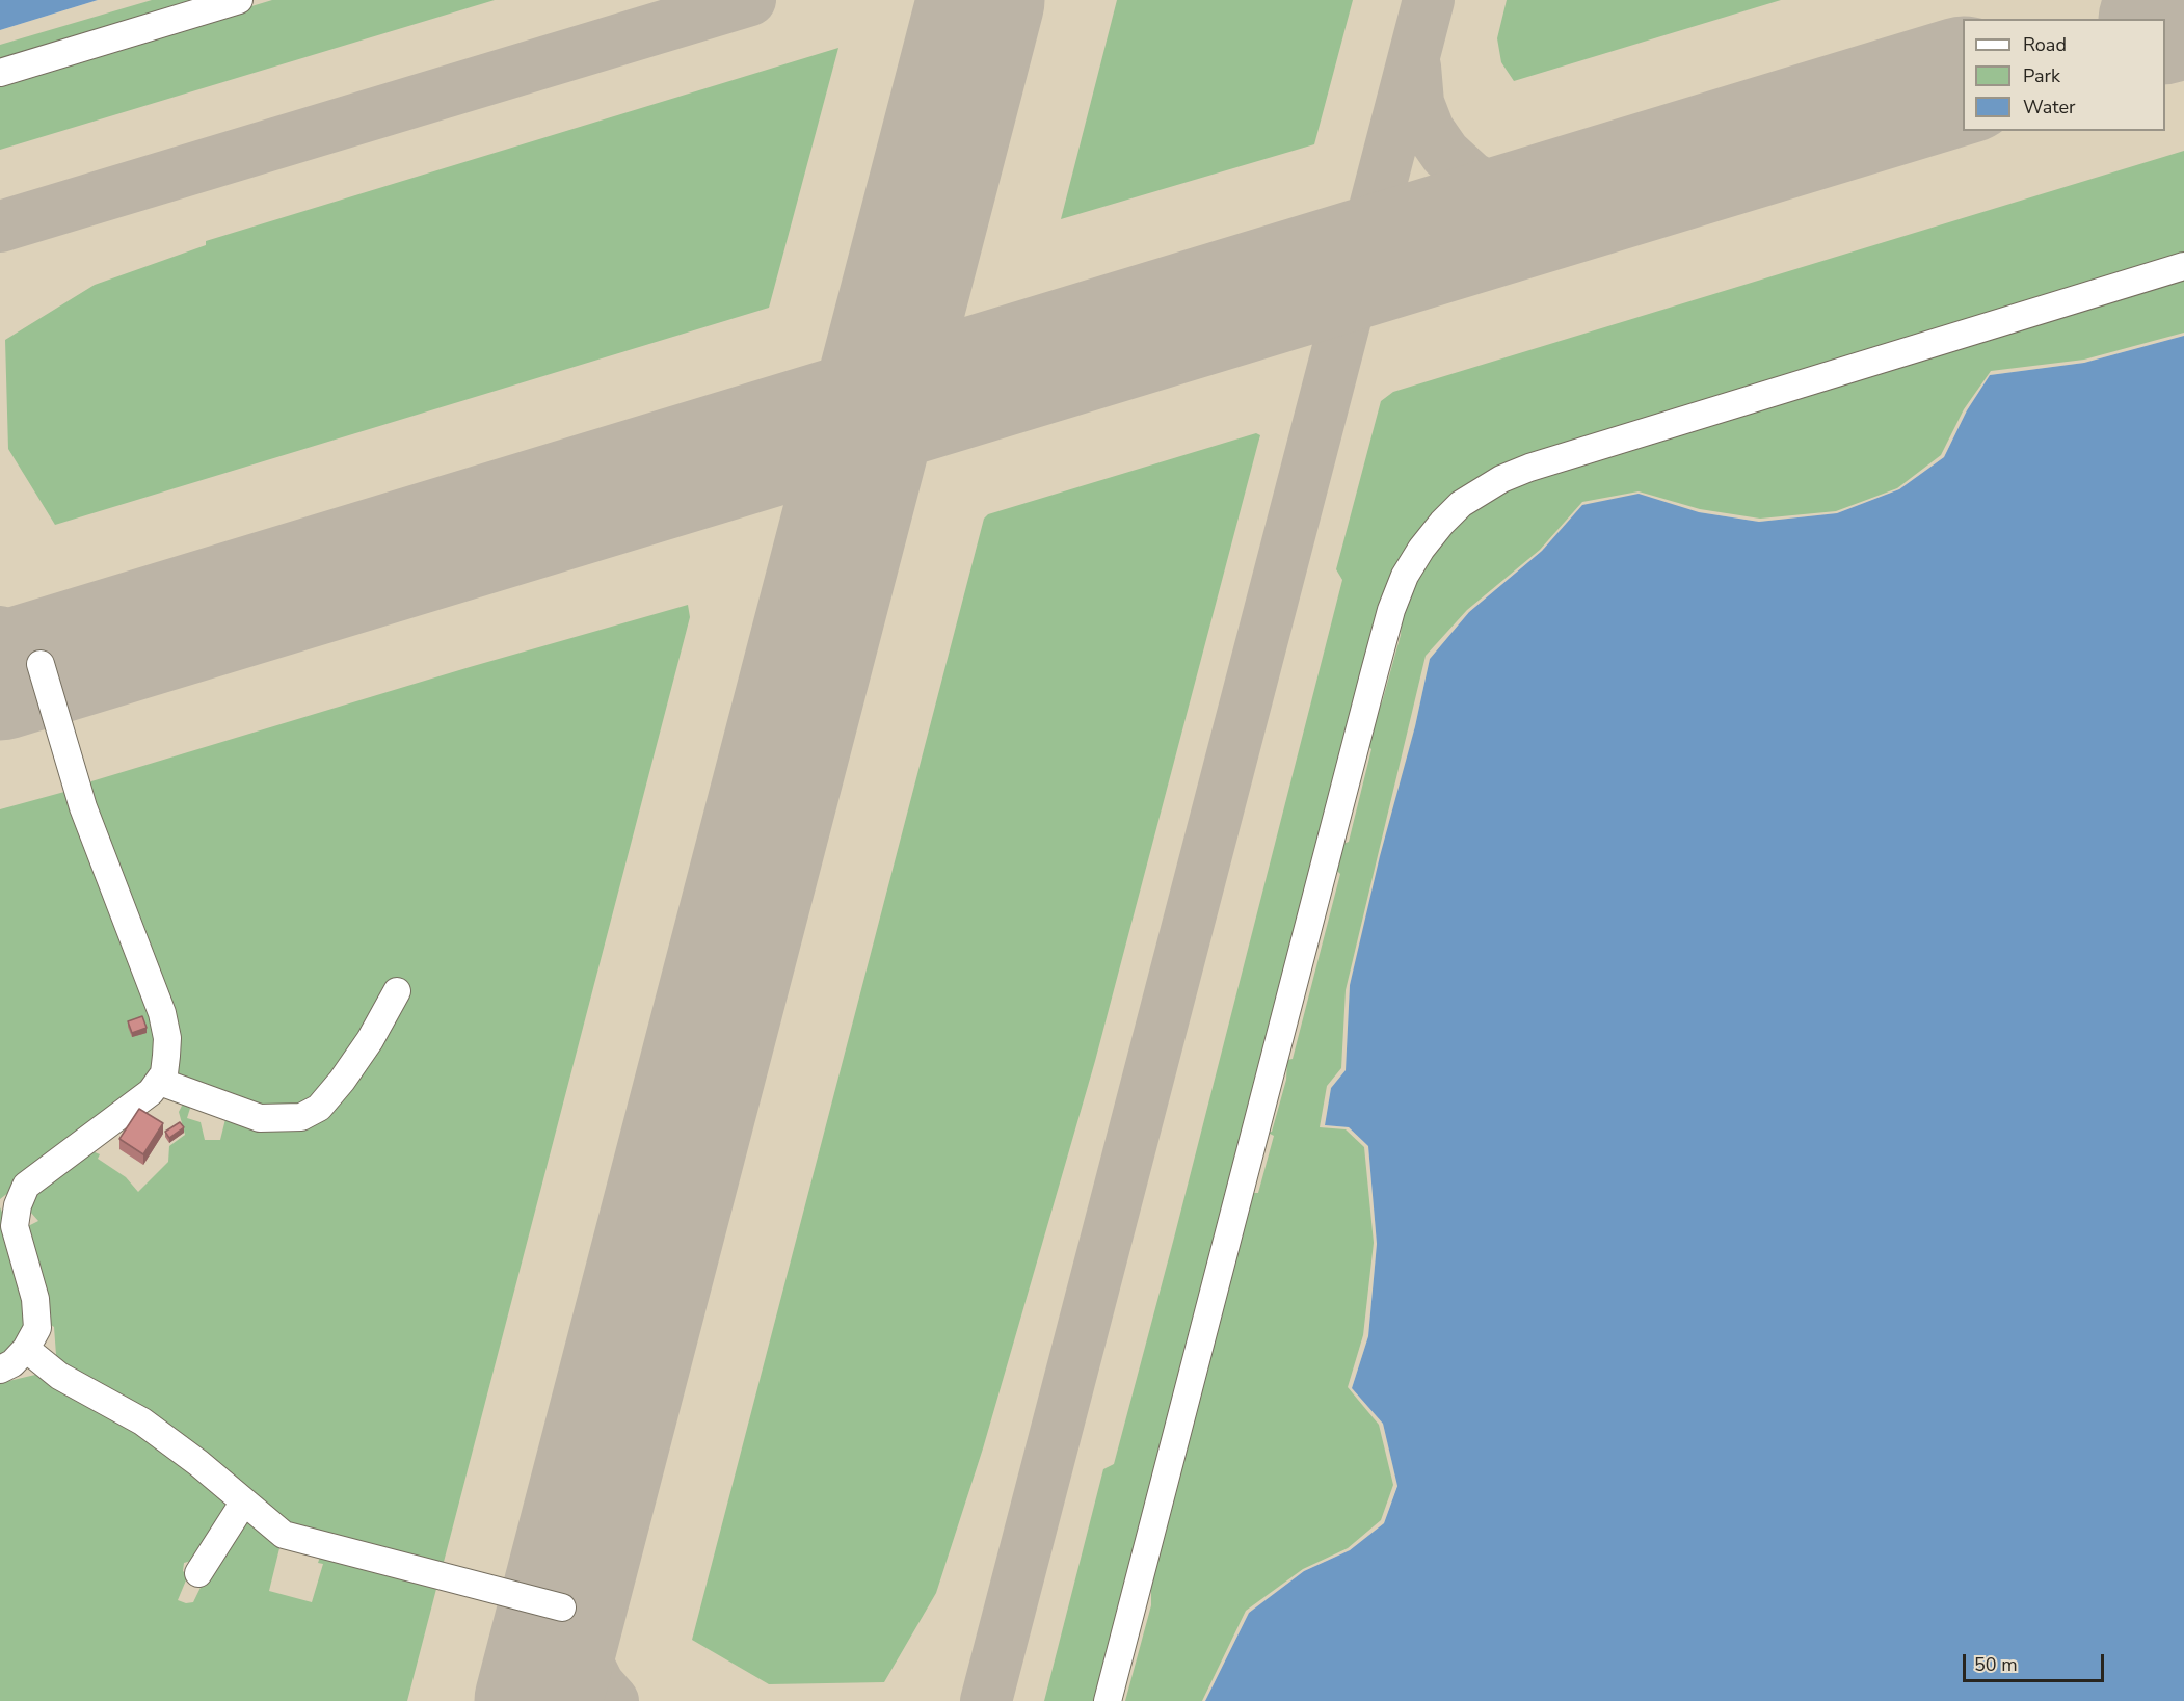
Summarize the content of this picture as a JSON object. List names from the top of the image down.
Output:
{
  "legend": ["Road", "Park", "Water"],
  "scale_bar": "50 m"
}
